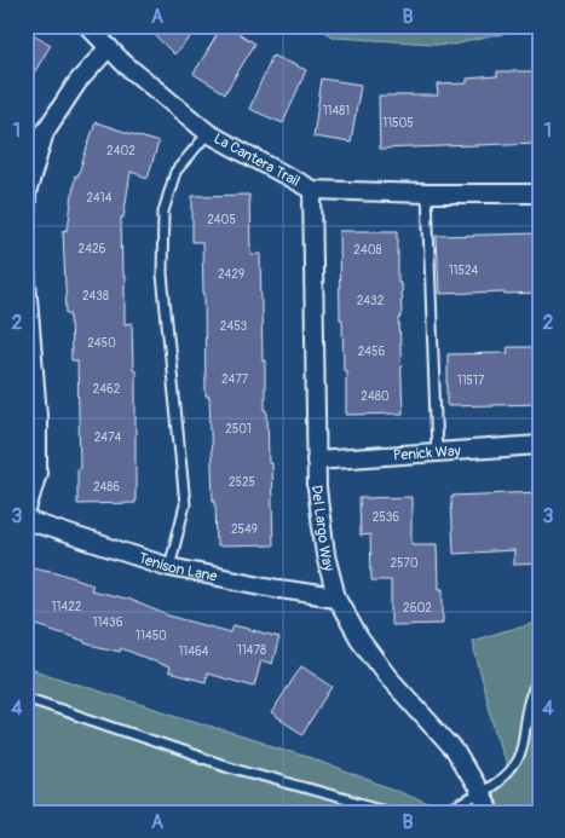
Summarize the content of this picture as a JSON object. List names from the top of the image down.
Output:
{
  "streets": {
    "street": [
      "La Cantera Trail",
      "Penick Way",
      "Del Largo Way",
      "Tenison Lane"
    ]
  },
  "crossings": [
    ["La Cantera Trail", "Del Largo Way"],
    ["Penick Way", "Del Largo Way"],
    ["Del Largo Way", "Tenison Lane"]
  ],
  "house_numbers": [
    "11481",
    "11505",
    "2402",
    "2414",
    "2405",
    "2426",
    "2408",
    "11524",
    "2429",
    "2438",
    "2432",
    "2453",
    "2450",
    "2456",
    "2477",
    "11517",
    "2462",
    "2480",
    "2501",
    "2474",
    "2525",
    "2486",
    "2536",
    "2549",
    "2570",
    "11422",
    "2602",
    "11436",
    "11450",
    "11478",
    "11464"
  ],
  "grid": {
    "columns": ["A", "B"],
    "rows": [
      "1",
      "2",
      "3",
      "4"
    ]
  }
}
